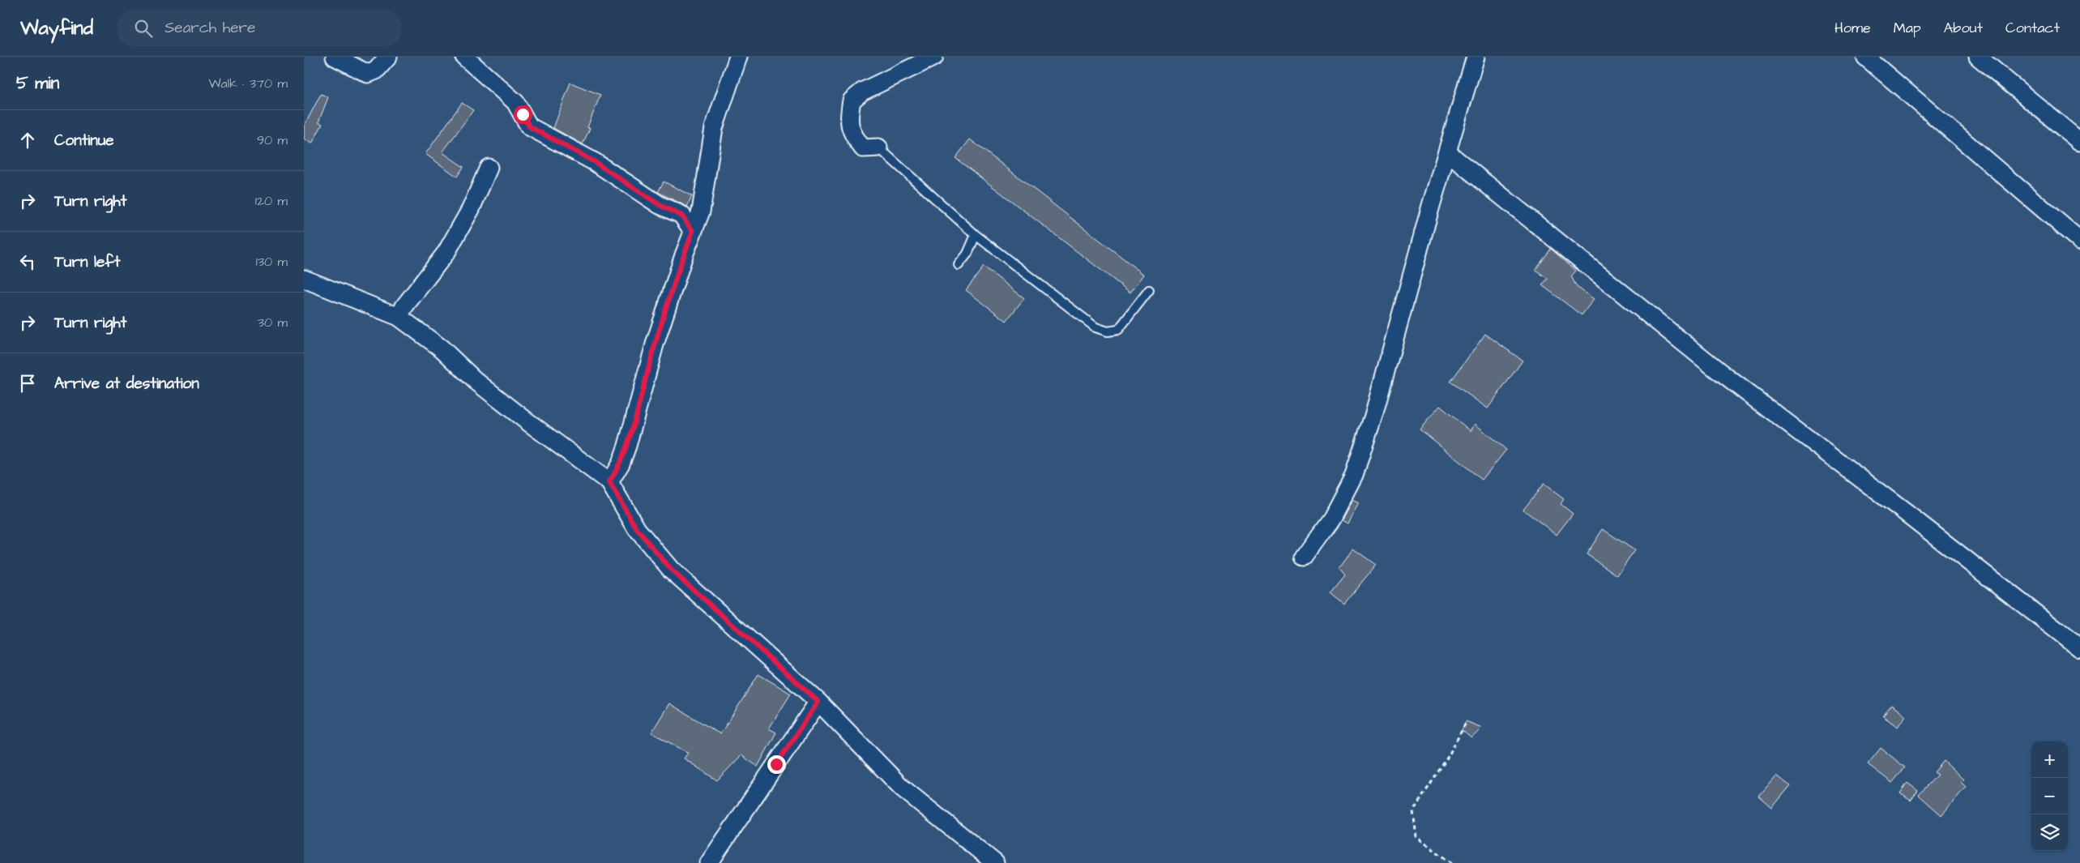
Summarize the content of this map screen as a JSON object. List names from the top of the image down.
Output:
{
  "page": {
    "header": "Wayfind",
    "search": "Search here",
    "nav": [
      "Home",
      "Map",
      "About",
      "Contact"
    ],
    "heading": ["5 min", "Walk · 370 m"],
    "list": [
      ["Continue", "90 m"],
      ["Turn right", "120 m"],
      ["Turn left", "130 m"],
      ["Turn right", "30 m"],
      "Arrive at destination"
    ],
    "map_buttons": ["+", "−"]
  }
}
